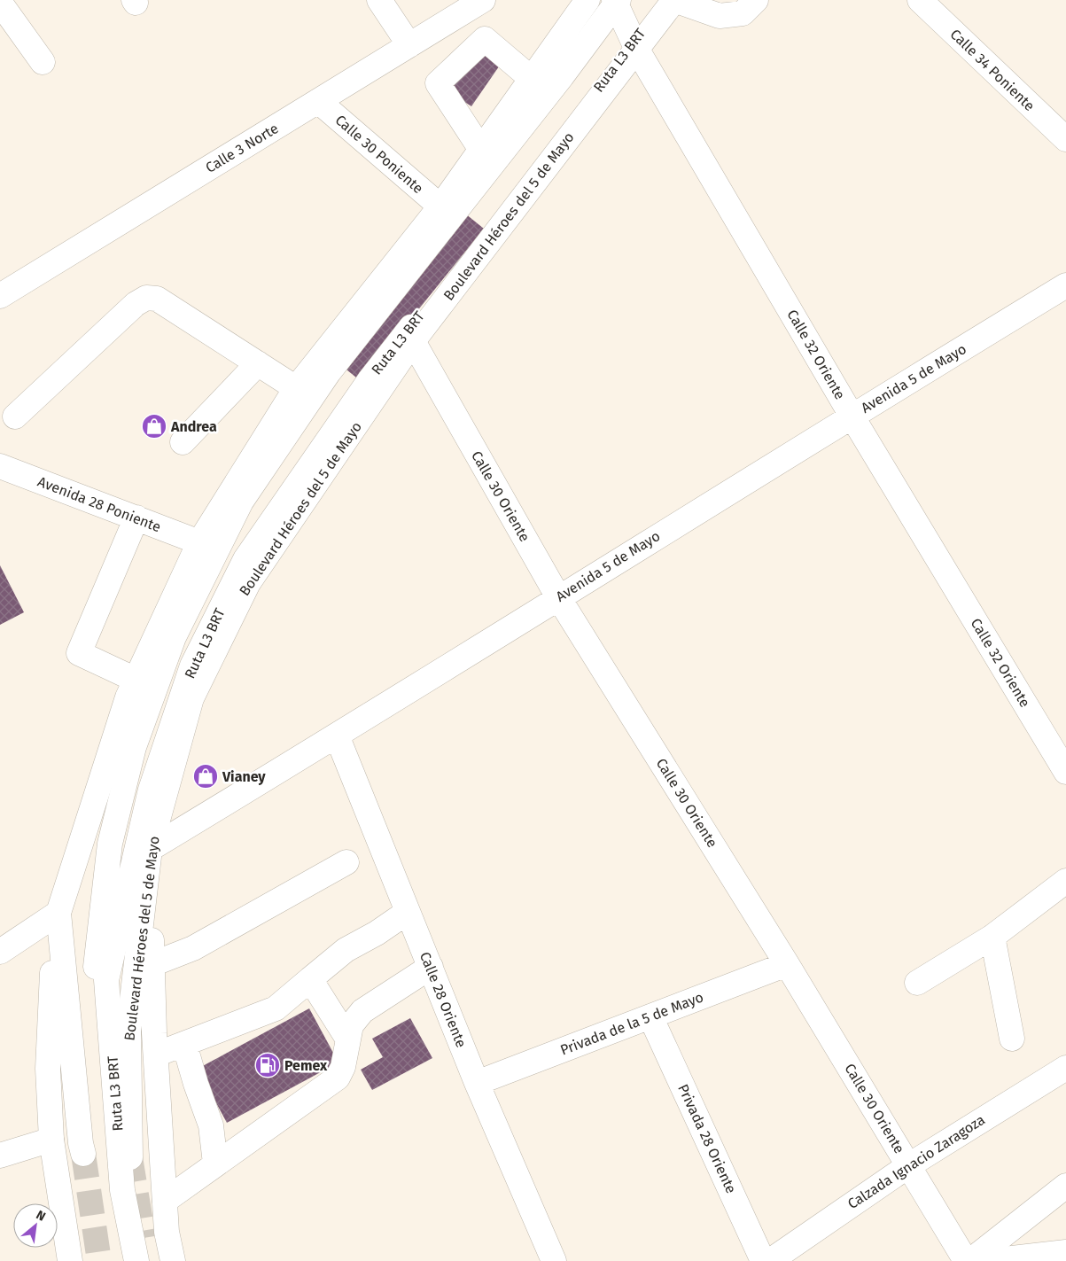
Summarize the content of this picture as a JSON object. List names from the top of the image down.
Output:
{
  "streets": {
    "street": [
      "Ruta L3 BRT",
      "Calle 34 Poniente",
      "Calle 3 Norte",
      "Calle 30 Poniente",
      "Boulevard Héroes del 5 de Mayo",
      "Calle 32 Oriente",
      "Avenida 5 de Mayo",
      "Calle 30 Oriente",
      "Avenida 28 Poniente",
      "Calle 28 Oriente",
      "Privada de la 5 de Mayo",
      "Privada 28 Oriente",
      "Calzada Ignacio Zaragoza"
    ]
  },
  "crossings": [
    ["Ruta L3 BRT", "Boulevard Héroes del 5 de Mayo"],
    ["Ruta L3 BRT", "Calle 32 Oriente"],
    ["Calle 3 Norte", "Calle 30 Poniente"],
    ["Boulevard Héroes del 5 de Mayo", "Calle 32 Oriente"],
    ["Boulevard Héroes del 5 de Mayo", "Avenida 5 de Mayo"],
    ["Boulevard Héroes del 5 de Mayo", "Calle 30 Oriente"],
    ["Calle 32 Oriente", "Avenida 5 de Mayo"],
    ["Avenida 5 de Mayo", "Calle 30 Oriente"],
    ["Avenida 5 de Mayo", "Calle 28 Oriente"],
    ["Calle 30 Oriente", "Privada de la 5 de Mayo"],
    ["Calle 30 Oriente", "Calzada Ignacio Zaragoza"],
    ["Calle 28 Oriente", "Privada de la 5 de Mayo"],
    ["Privada de la 5 de Mayo", "Privada 28 Oriente"]
  ],
  "places": {
    "shop": ["Andrea", "Vianey"],
    "fuel station": ["Pemex"]
  },
  "north": "top right"
}
